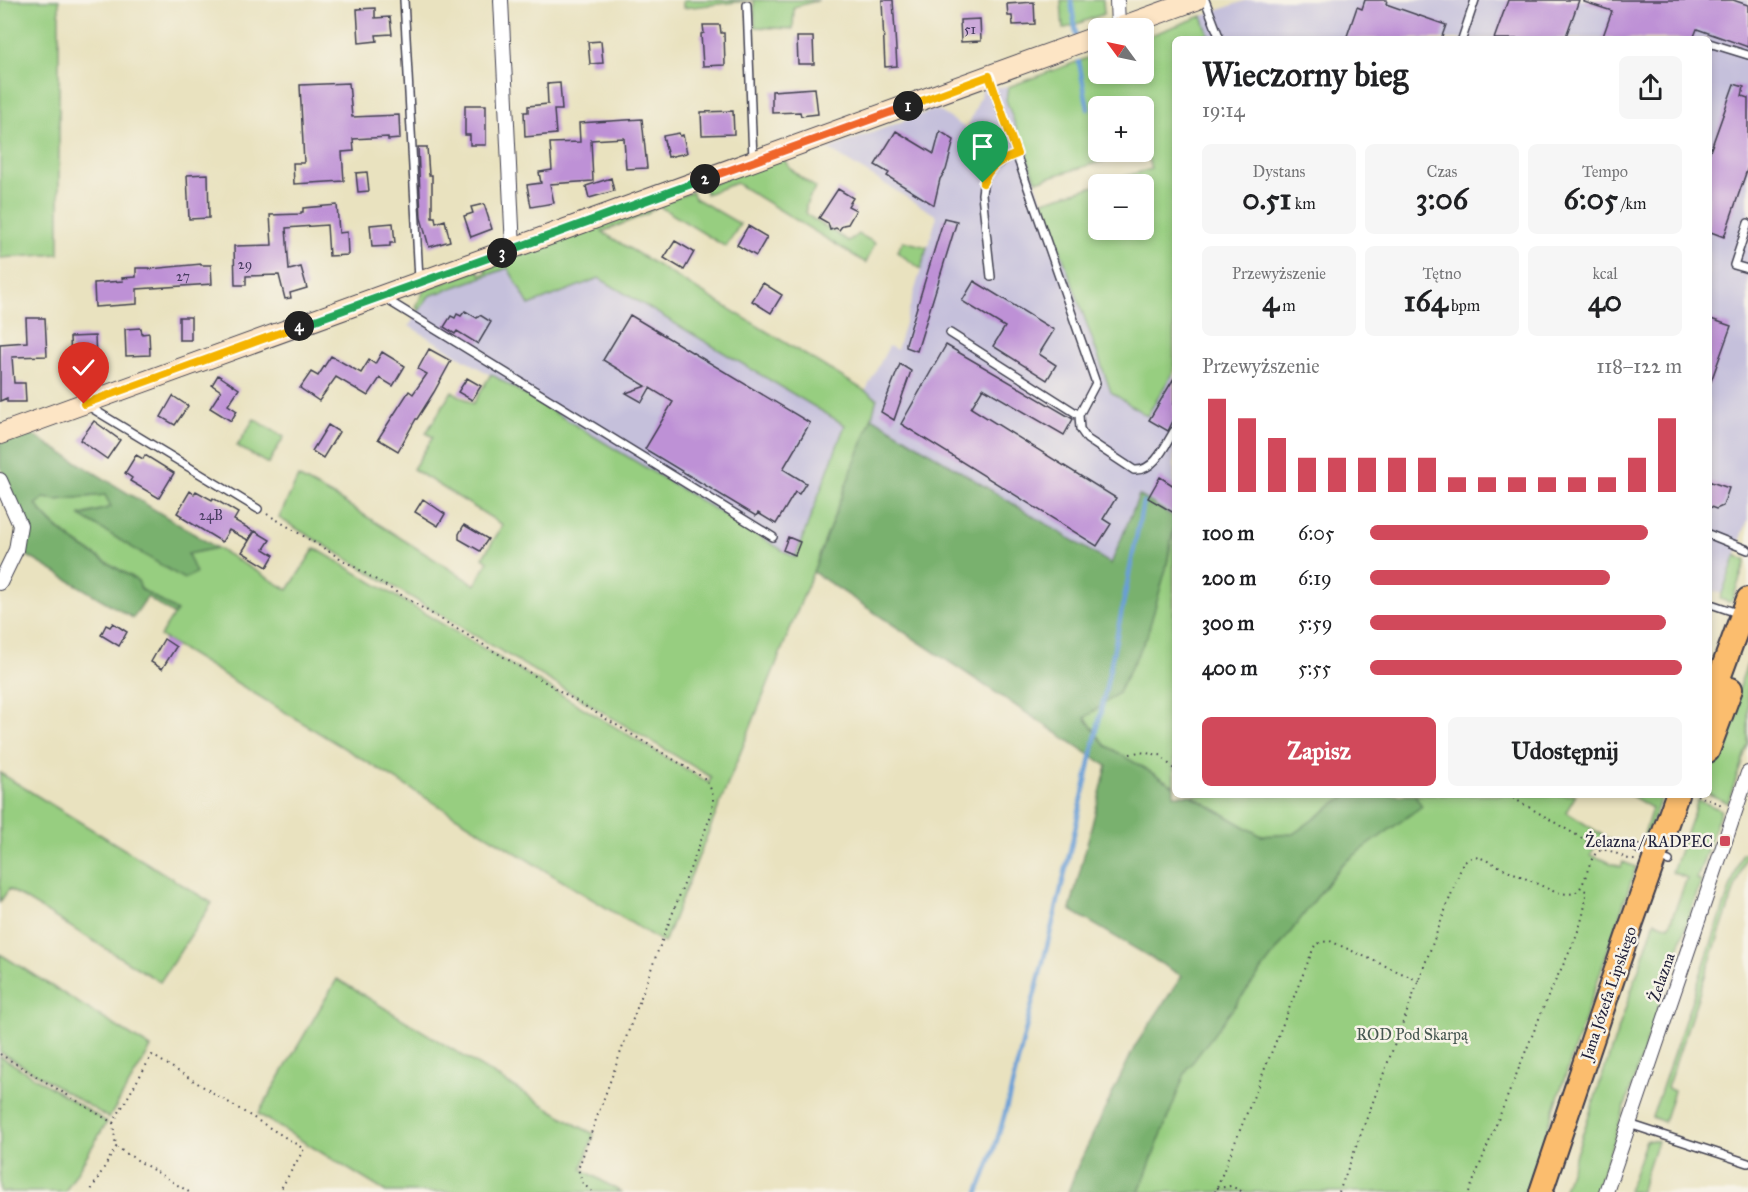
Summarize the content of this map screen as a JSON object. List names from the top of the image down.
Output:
{
  "streets": {
    "main road": ["Jana Józefa Lipskiego"],
    "street": ["Żelazna"]
  },
  "parks": ["ROD Pod Skarpą"],
  "places": {
    "transit": ["Żelazna / RADPEC"]
  },
  "house_numbers": [
    "51",
    "29",
    "27",
    "24B"
  ],
  "north": "top left",
  "page": {
    "map_buttons": ["+", "−"],
    "heading": ["Wieczorny bieg", "19:14"],
    "pins": [
      "1",
      "2",
      "3",
      "4"
    ],
    "stats": [
      ["Dystans", "0.51 km"],
      ["Czas", "3:06"],
      ["Tempo", "6:05 /km"],
      ["Przewyższenie", "4 m"],
      ["Tętno", "164 bpm"],
      ["kcal", "40"]
    ],
    "chart": ["Przewyższenie", "118–122 m"],
    "list": [
      {
        "name": "100 m",
        "note": "6:05"
      },
      {
        "name": "200 m",
        "note": "6:19"
      },
      {
        "name": "300 m",
        "note": "5:59"
      },
      {
        "name": "400 m",
        "note": "5:55"
      }
    ],
    "buttons": ["Zapisz", "Udostępnij"]
  }
}
